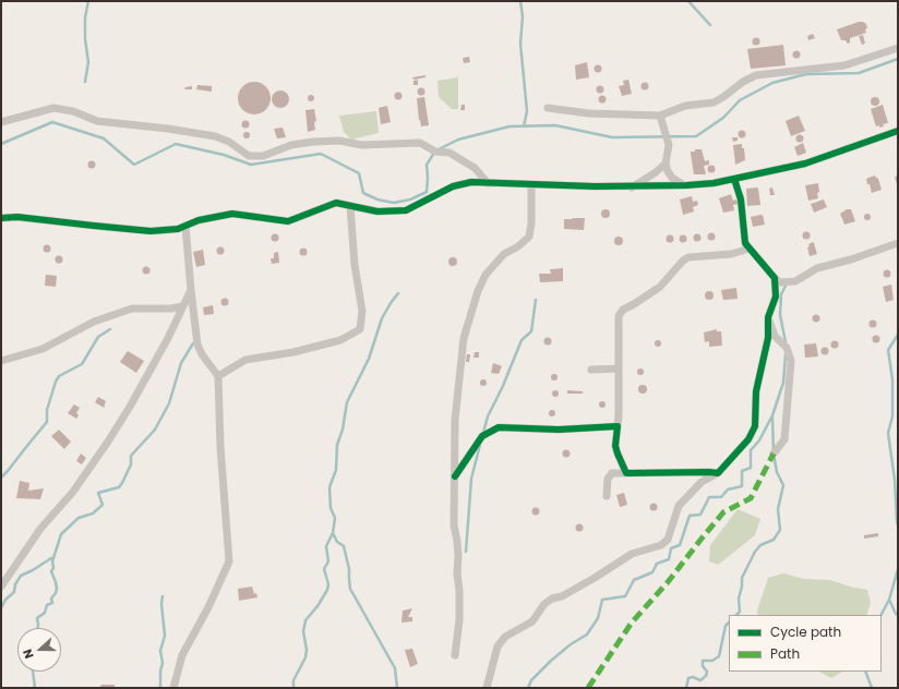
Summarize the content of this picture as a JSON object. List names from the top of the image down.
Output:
{
  "legend": ["Cycle path", "Path"],
  "north": "left"
}
